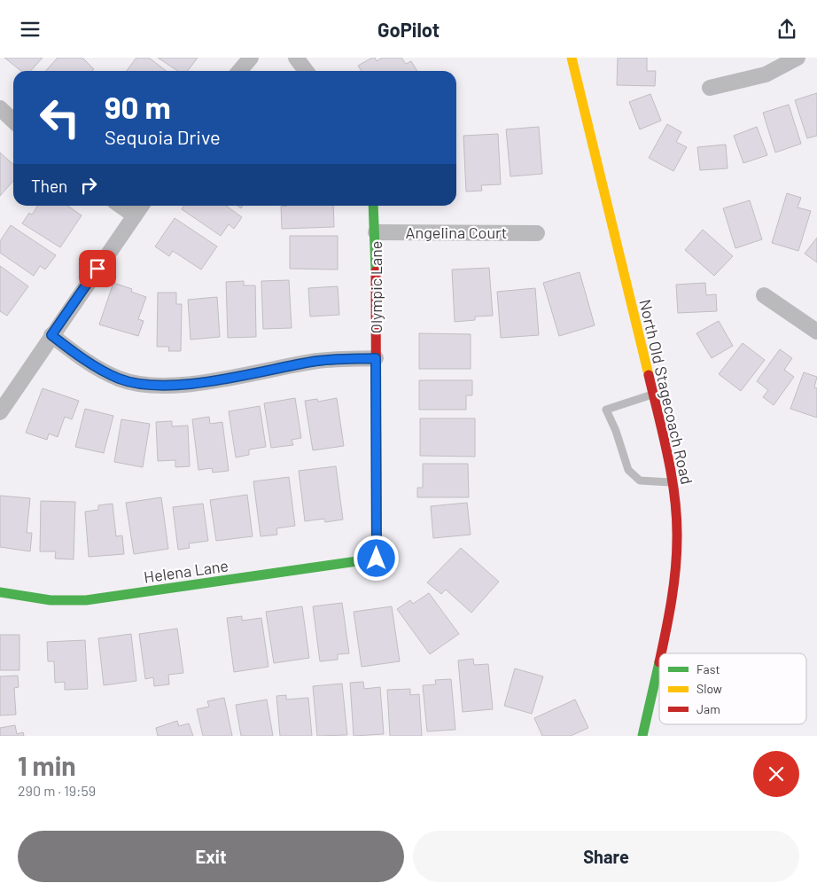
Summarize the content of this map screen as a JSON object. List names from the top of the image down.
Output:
{
  "streets": {
    "street": [
      "Angelina Court",
      "Olympic Lane",
      "North Old Stagecoach Road",
      "Helena Lane"
    ]
  },
  "crossings": [
    ["Angelina Court", "Olympic Lane"],
    ["Olympic Lane", "Helena Lane"]
  ],
  "legend": ["Fast", "Slow", "Jam"],
  "page": {
    "header": "GoPilot",
    "turn": ["90 m", "Sequoia Drive"],
    "then": "Then",
    "heading": ["1 min", "290 m · 19:59"],
    "buttons": ["Exit", "Share"]
  }
}
